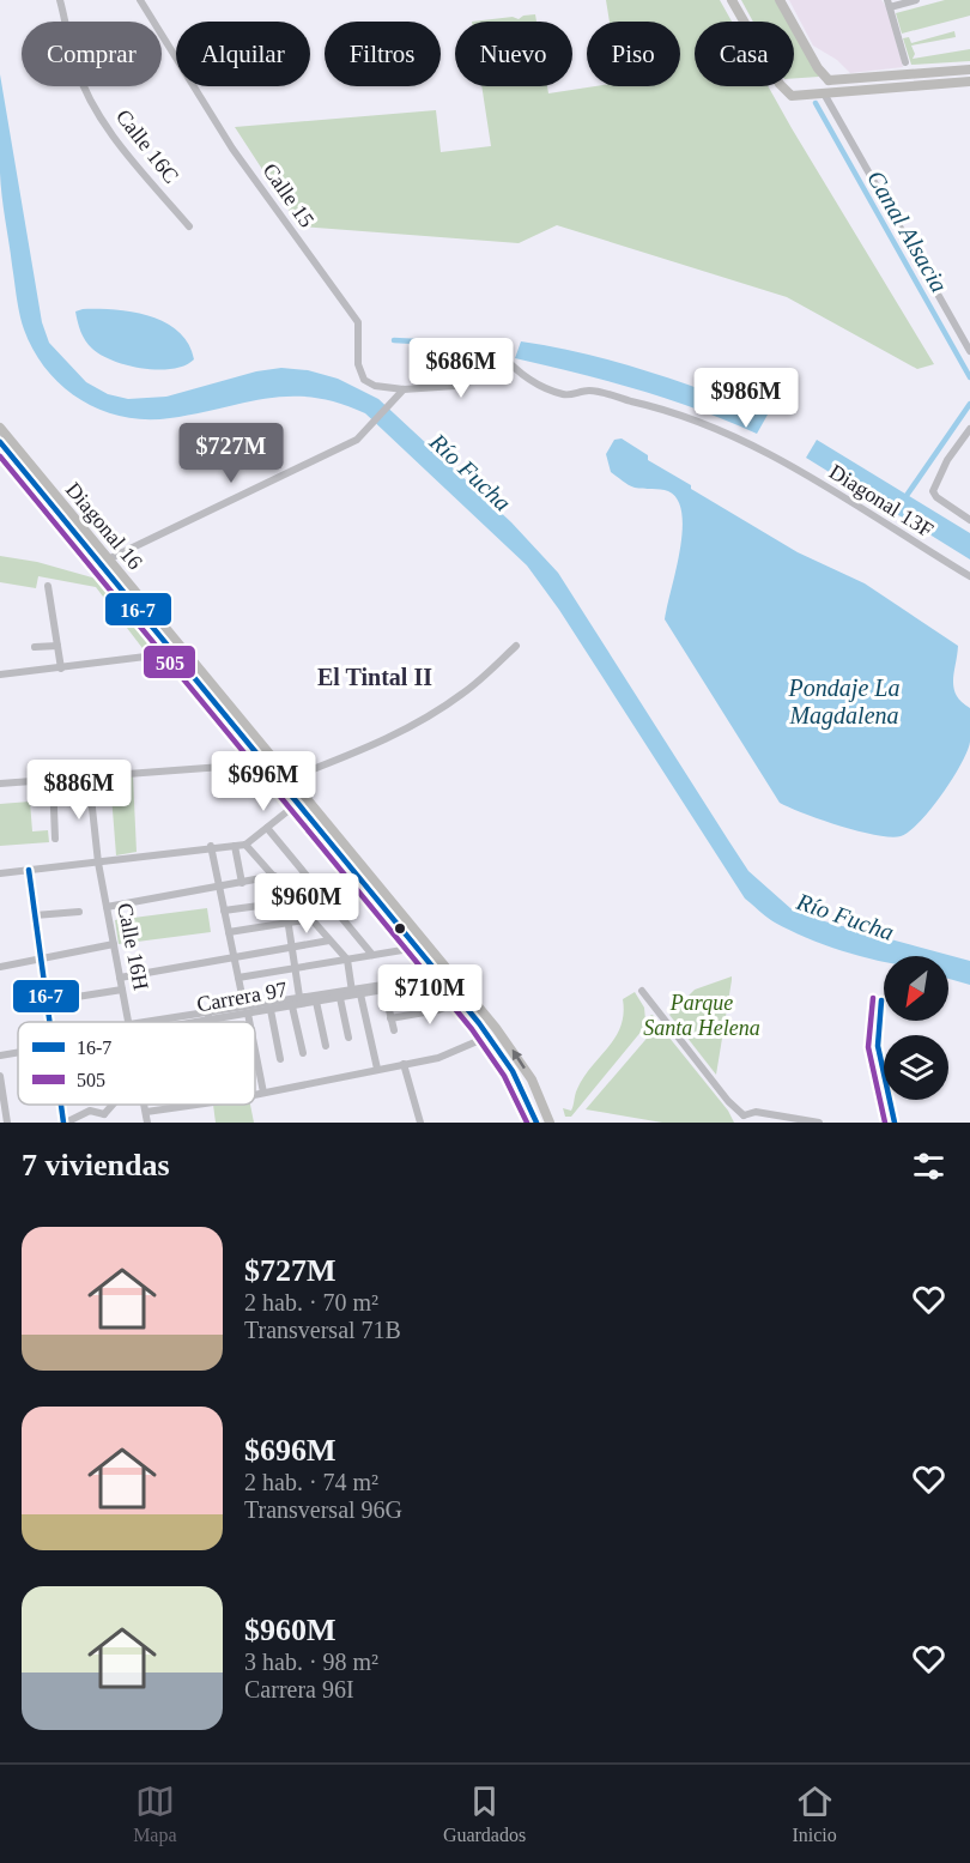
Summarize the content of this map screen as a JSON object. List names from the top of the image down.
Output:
{
  "streets": {
    "main road": ["Diagonal 16"],
    "street": [
      "Calle 16C",
      "Calle 15",
      "Diagonal 13F",
      "Calle 16H",
      "Carrera 97"
    ]
  },
  "crossings": [
    ["Calle 15", "Diagonal 13F"],
    ["Diagonal 16", "Carrera 97"]
  ],
  "districts": ["El Tintal II"],
  "water": ["Canal Alsacia", "Río Fucha", "Pondaje La Magdalena"],
  "parks": ["Parque Santa Helena"],
  "lines": ["transit line 16-7", "transit line 505"],
  "legend": ["16-7", "505"],
  "north": "bottom left",
  "page": {
    "chip": [
      "Comprar",
      "Alquilar",
      "Filtros",
      "Nuevo",
      "Piso",
      "Casa"
    ],
    "price": [
      "$686M",
      "$986M",
      "$727M",
      "$696M",
      "$886M",
      "$960M",
      "$710M"
    ],
    "heading": "7 viviendas",
    "list": [
      {
        "name": "$727M",
        "note": "2 hab. · 70 m² · Transversal 71B"
      },
      {
        "name": "$696M",
        "note": "2 hab. · 74 m² · Transversal 96G"
      },
      {
        "name": "$960M",
        "note": "3 hab. · 98 m² · Carrera 96I"
      }
    ],
    "tabs": ["Mapa", "Guardados", "Inicio"]
  }
}
